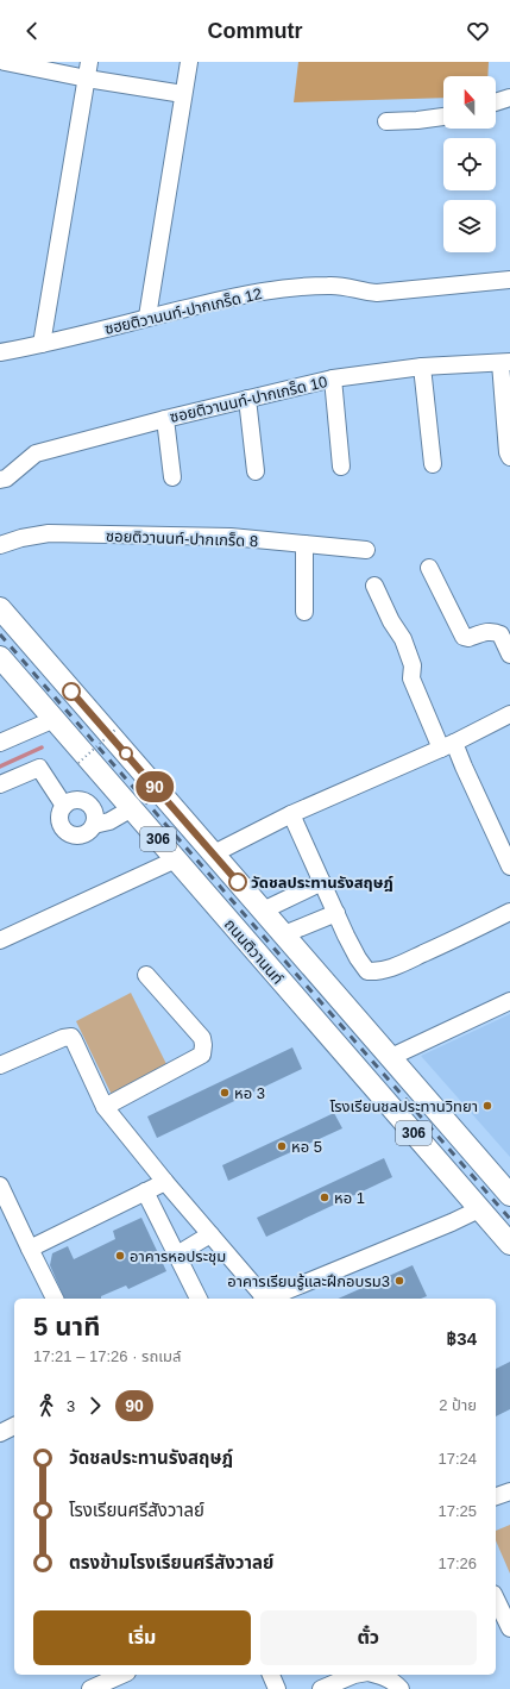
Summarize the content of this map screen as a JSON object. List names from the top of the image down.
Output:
{
  "streets": {
    "main road": ["306", "ถนนติวานนท์"],
    "street": ["ซฮยติวานนท์-ปากเกร็ด 12", "ซอยติวานนท์-ปากเกร็ด 10", "ซอยติวานนท์-ปากเกร็ด 8"]
  },
  "places": [
    "วัดชลประทานรังสฤษฎ์",
    "หอ 3",
    "โรงเรียนชลประทานวิทยา",
    "หอ 5",
    "หอ 1",
    "อาคารหอประชุม",
    "อาคารเรียนรู้และฝึกอบรม3"
  ],
  "lines": ["bus line 90"],
  "north": "top",
  "page": {
    "header": "Commutr",
    "on_map": "90",
    "heading": ["5 นาที", "17:21 – 17:26 · รถเมล์", "฿34"],
    "legs": ["3", "90", "2 ป้าย"],
    "list": [
      {
        "name": "วัดชลประทานรังสฤษฎ์",
        "value": "17:24"
      },
      {
        "name": "โรงเรียนศรีสังวาลย์",
        "value": "17:25"
      },
      {
        "name": "ตรงข้ามโรงเรียนศรีสังวาลย์",
        "value": "17:26"
      }
    ],
    "buttons": ["เริ่ม", "ตั๋ว"]
  }
}
